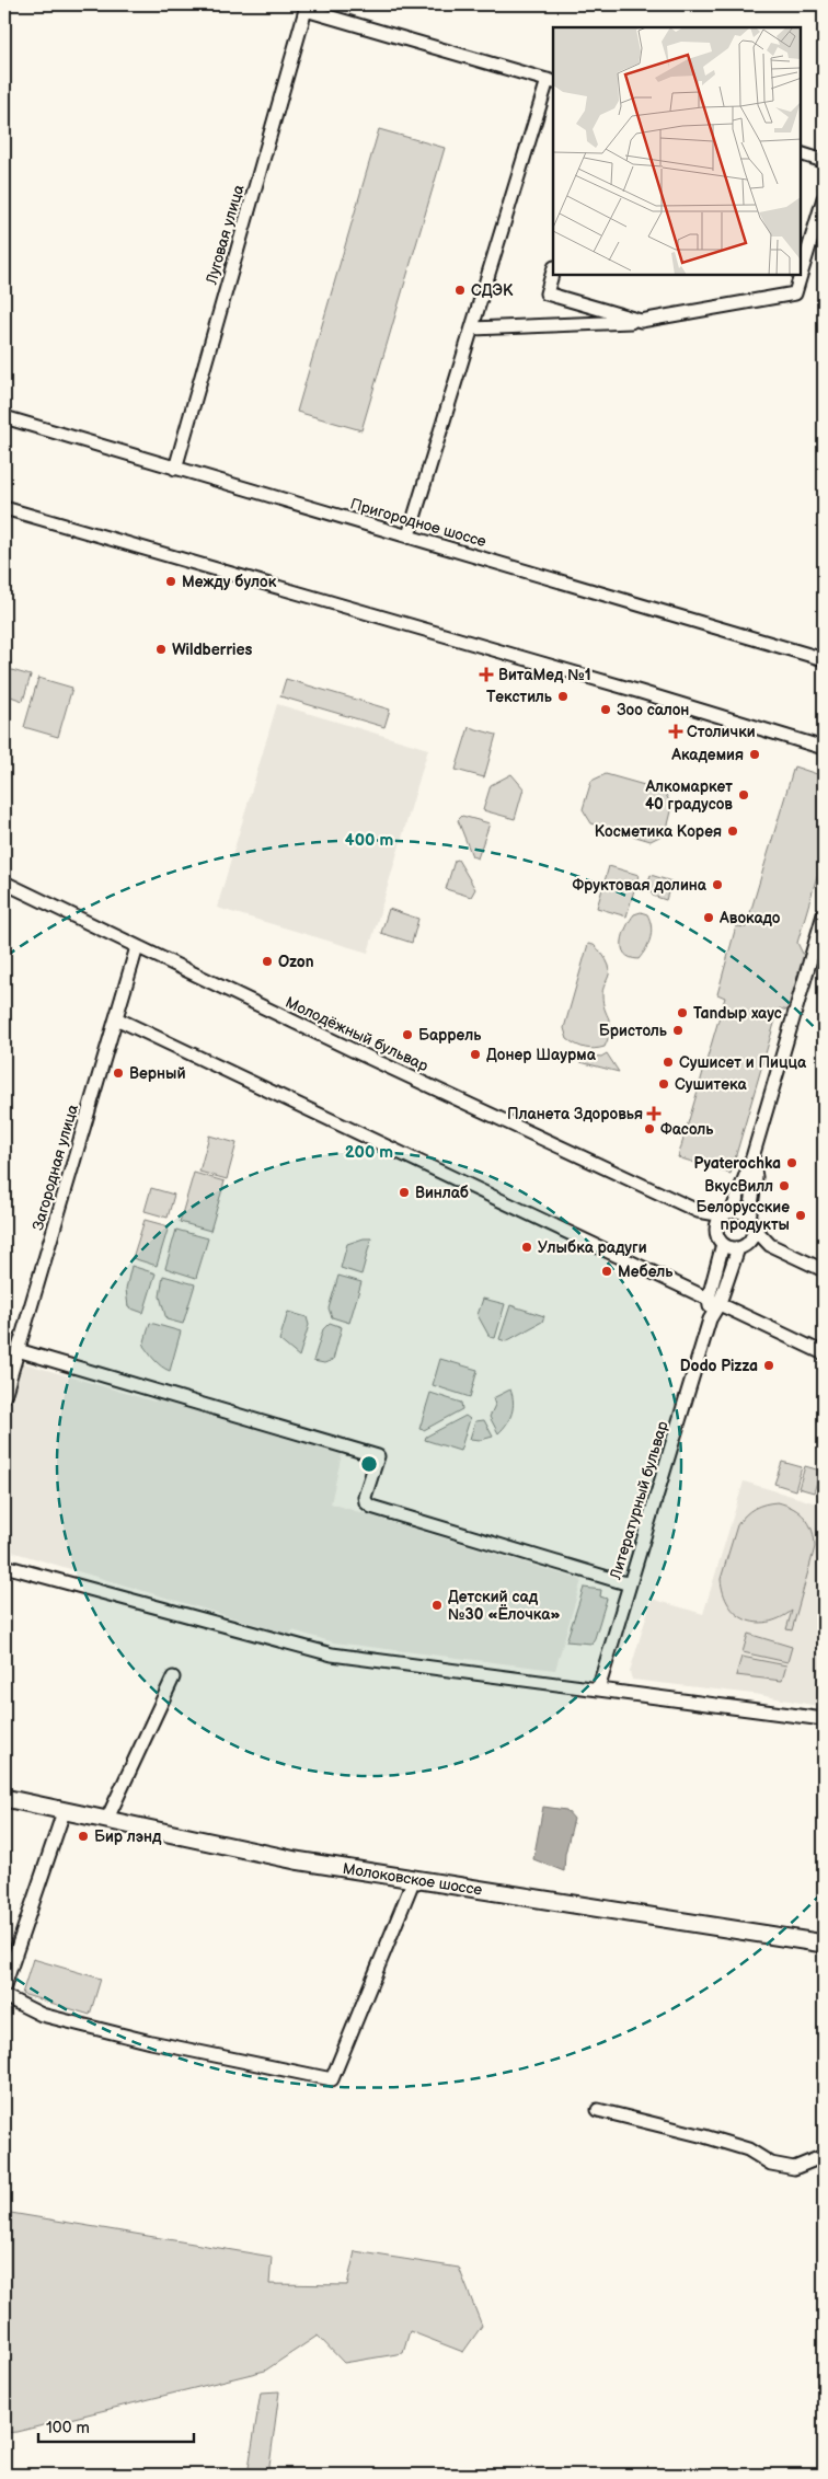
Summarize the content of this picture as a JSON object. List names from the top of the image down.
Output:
{
  "streets": {
    "main road": ["Молоковское шоссе"],
    "street": [
      "Луговая улица",
      "Пригородное шоссе",
      "Молодёжный бульвар",
      "Загородная улица",
      "Литературный бульвар"
    ]
  },
  "crossings": [
    ["Луговая улица", "Пригородное шоссе"],
    ["Молодёжный бульвар", "Загородная улица"],
    ["Молодёжный бульвар", "Литературный бульвар"]
  ],
  "places": {
    "other": [
      "СДЭК",
      "Между булок",
      "Wildberries",
      "Текстиль",
      "Зоо салон",
      "Академия",
      "Алкомаркет 40 градусов",
      "Косметика Корея",
      "Фруктовая долина",
      "Авокадо",
      "Ozon",
      "Tandыр хаус",
      "Бристоль",
      "Баррель",
      "Донер Шаурма",
      "Сушисет и Пицца",
      "Верный",
      "Сушитека",
      "Фасоль",
      "Pyaterochka",
      "ВкусВилл",
      "Винлаб",
      "Белорусские продукты",
      "Улыбка радуги",
      "Мебель",
      "Dodo Pizza",
      "Детский сад №30 «Ёлочка»",
      "Бир лэнд"
    ],
    "health": ["ВитаМед №1", "Столички", "Планета Здоровья"]
  },
  "scale_bar": "100 m",
  "rings": ["400 m", "200 m"]
}
